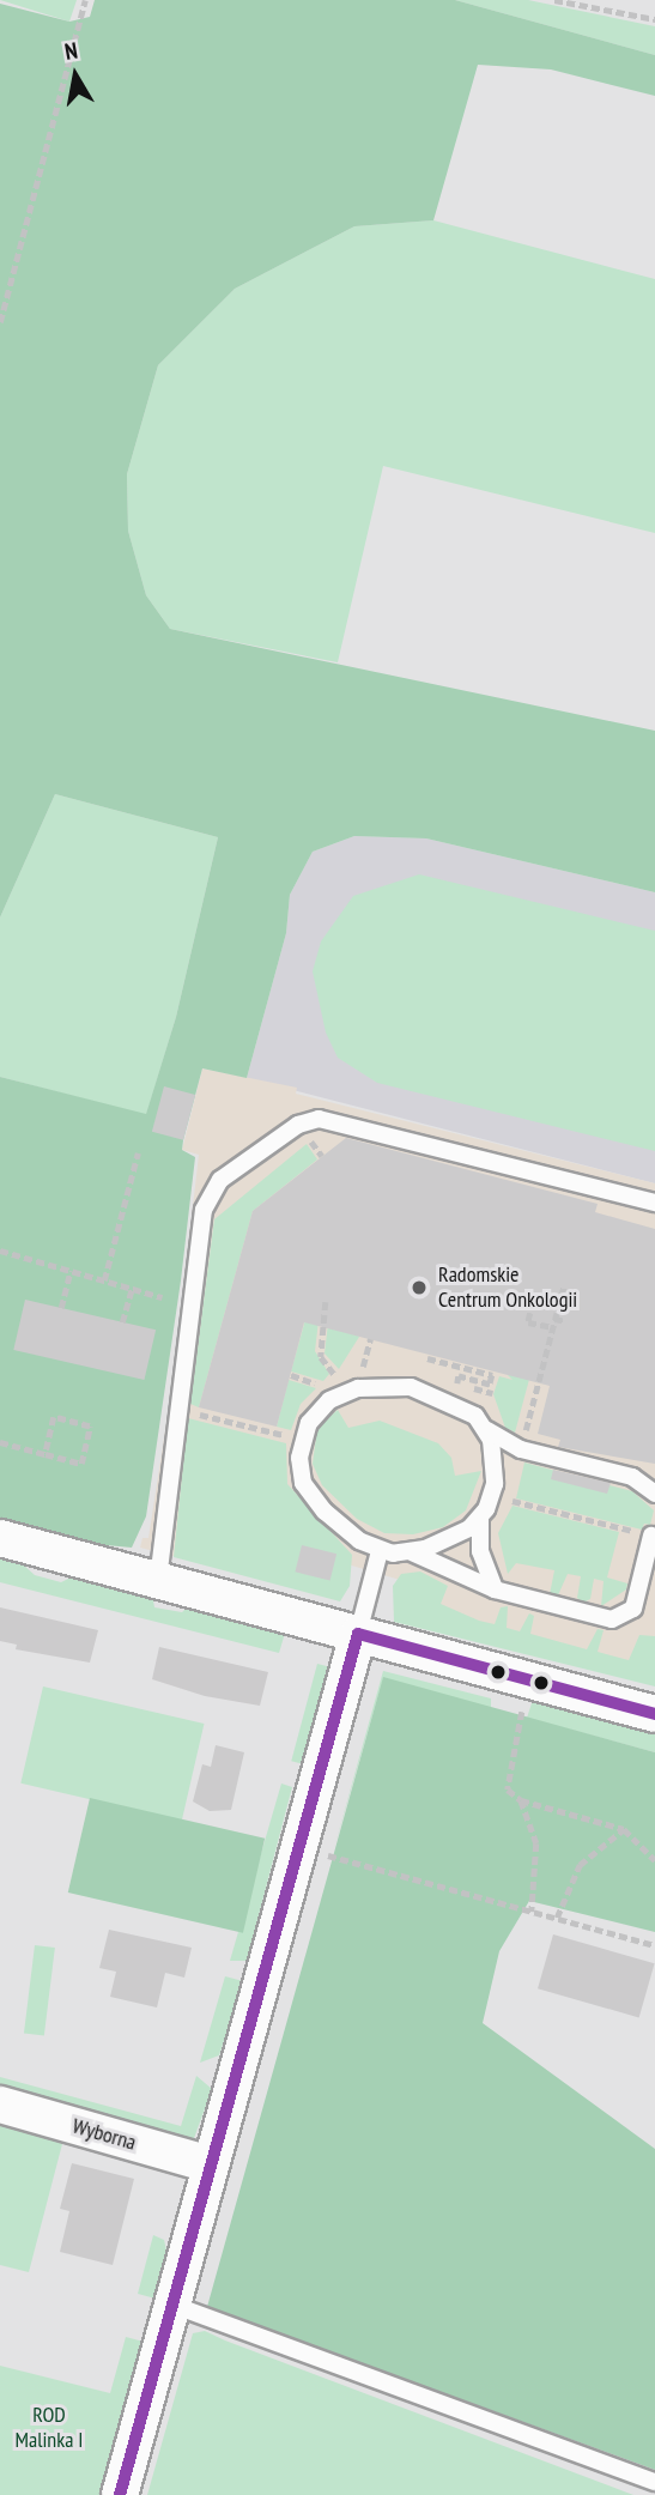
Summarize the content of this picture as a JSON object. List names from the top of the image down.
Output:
{
  "streets": {
    "street": ["Wyborna"]
  },
  "parks": ["ROD Malinka I"],
  "places": ["Radomskie Centrum Onkologii"],
  "north": "top"
}
